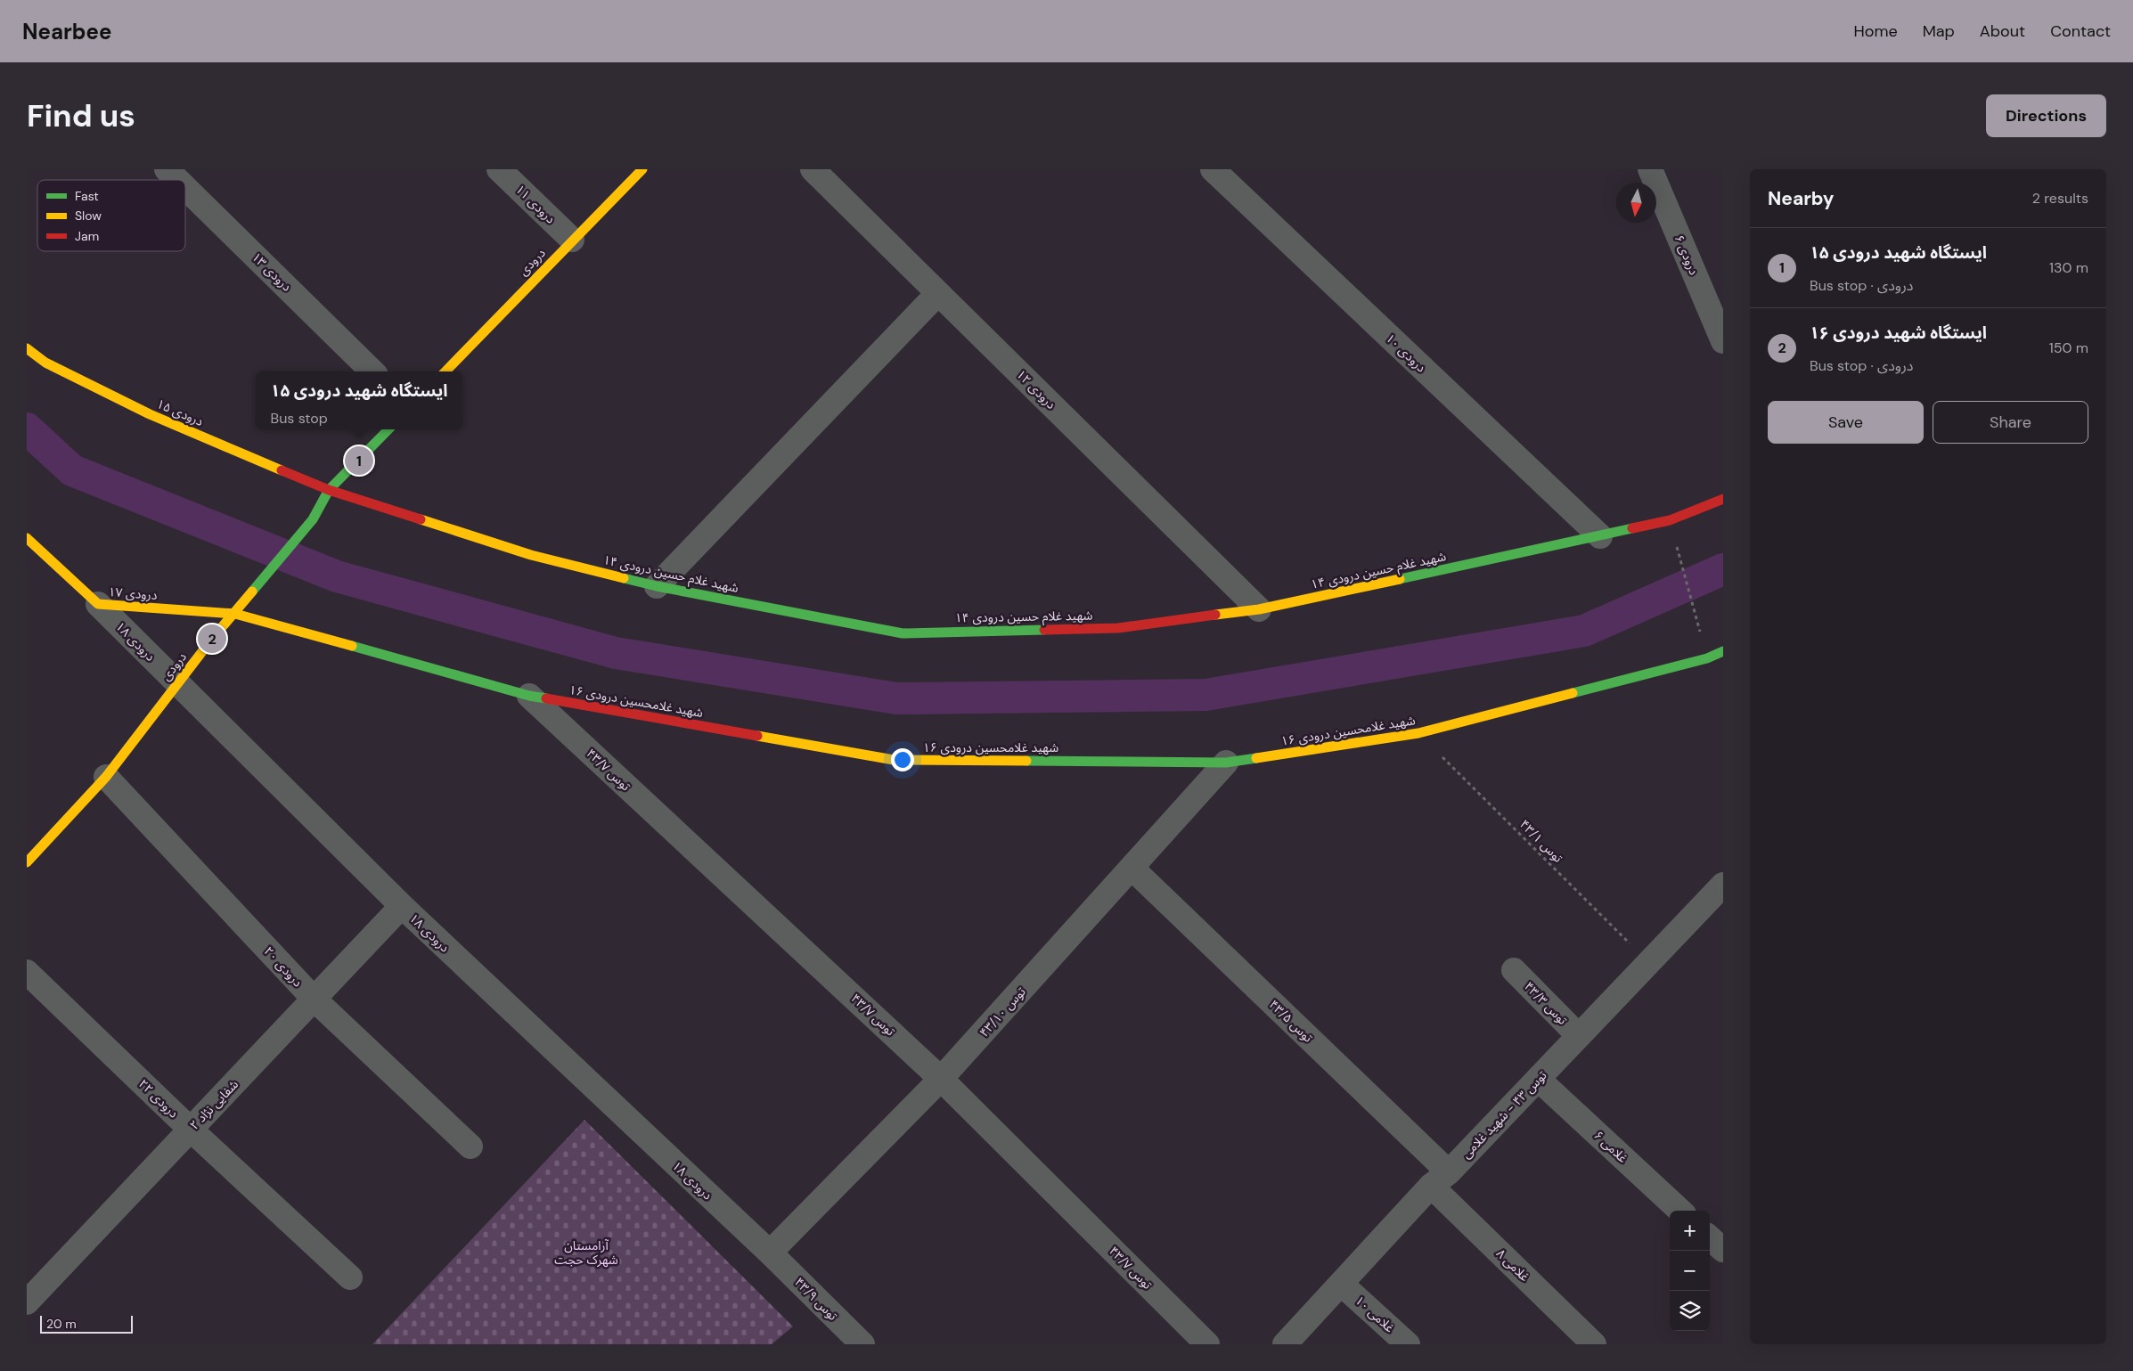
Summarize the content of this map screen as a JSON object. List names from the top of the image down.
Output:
{
  "streets": {
    "street": [
      "درودی ۱۱",
      "درودی ۶",
      "درودی",
      "درودی ۱۳",
      "درودی ۱۰",
      "درودی ۱۲",
      "درودی ۱۵",
      "شهید غلام حسین درودی ۱۴",
      "درودی ۱۷",
      "درودی ۱۸",
      "شهید غلامحسین درودی ۱۶",
      "توس ۴۳/۷",
      "درودی ۲۰",
      "توس ۴۳/۳",
      "توس ۴۳/۱۰",
      "توس ۴۳/۵",
      "درودی ۲۲",
      "شفایی نژاد ۲",
      "توس ۴۳ - شهید غلامی",
      "غلامی ۶",
      "غلامی ۸",
      "توس ۴۳/۹",
      "غلامی ۱۰"
    ],
    "path": ["توس ۴۳/۱"]
  },
  "crossings": [
    ["درودی ۱۱", "درودی"],
    ["درودی", "درودی ۱۵"],
    ["درودی", "شهید غلام حسین درودی ۱۴"],
    ["درودی", "درودی ۱۷"],
    ["درودی", "درودی ۱۸"],
    ["درودی", "شهید غلامحسین درودی ۱۶"],
    ["درودی", "درودی ۲۰"],
    ["درودی ۱۰", "شهید غلام حسین درودی ۱۴"],
    ["درودی ۱۲", "شهید غلام حسین درودی ۱۴"],
    ["درودی ۱۵", "شهید غلام حسین درودی ۱۴"],
    ["درودی ۱۷", "درودی ۱۸"],
    ["درودی ۱۷", "شهید غلامحسین درودی ۱۶"],
    ["درودی ۱۸", "توس ۴۳/۱۰"],
    ["درودی ۱۸", "شفایی نژاد ۲"],
    ["درودی ۱۸", "توس ۴۳/۹"],
    ["شهید غلامحسین درودی ۱۶", "توس ۴۳/۷"],
    ["شهید غلامحسین درودی ۱۶", "توس ۴۳/۱"],
    ["شهید غلامحسین درودی ۱۶", "توس ۴۳/۱۰"],
    ["توس ۴۳/۷", "توس ۴۳/۱۰"],
    ["توس ۴۳/۱", "توس ۴۳ - شهید غلامی"],
    ["درودی ۲۰", "شفایی نژاد ۲"],
    ["توس ۴۳/۳", "توس ۴۳ - شهید غلامی"],
    ["توس ۴۳/۱۰", "توس ۴۳/۵"],
    ["توس ۴۳/۱۰", "توس ۴۳/۹"],
    ["توس ۴۳/۵", "توس ۴۳ - شهید غلامی"],
    ["توس ۴۳/۵", "غلامی ۸"],
    ["درودی ۲۲", "شفایی نژاد ۲"],
    ["توس ۴۳ - شهید غلامی", "غلامی ۶"],
    ["توس ۴۳ - شهید غلامی", "غلامی ۸"],
    ["توس ۴۳ - شهید غلامی", "غلامی ۱۰"]
  ],
  "parks": ["آرامستان شهرک حجت"],
  "legend": ["Fast", "Slow", "Jam"],
  "scale_bar": "20 m",
  "north": "bottom",
  "page": {
    "header": "Nearbee",
    "nav": [
      "Home",
      "Map",
      "About",
      "Contact"
    ],
    "buttons": [
      "Directions",
      ["Save", "Share"]
    ],
    "title": "Find us",
    "heading": ["Nearby", "2 results"],
    "list": [
      {
        "mark": "1",
        "name": "ایستگاه شهید درودی ۱۵",
        "note": "Bus stop · درودی",
        "value": "130 m"
      },
      {
        "mark": "2",
        "name": "ایستگاه شهید درودی ۱۶",
        "note": "Bus stop · درودی",
        "value": "150 m"
      }
    ],
    "popup": ["ایستگاه شهید درودی ۱۵", "Bus stop"],
    "pins": ["1", "2"],
    "map_buttons": ["+", "−"],
    "scale": "20 m"
  }
}
